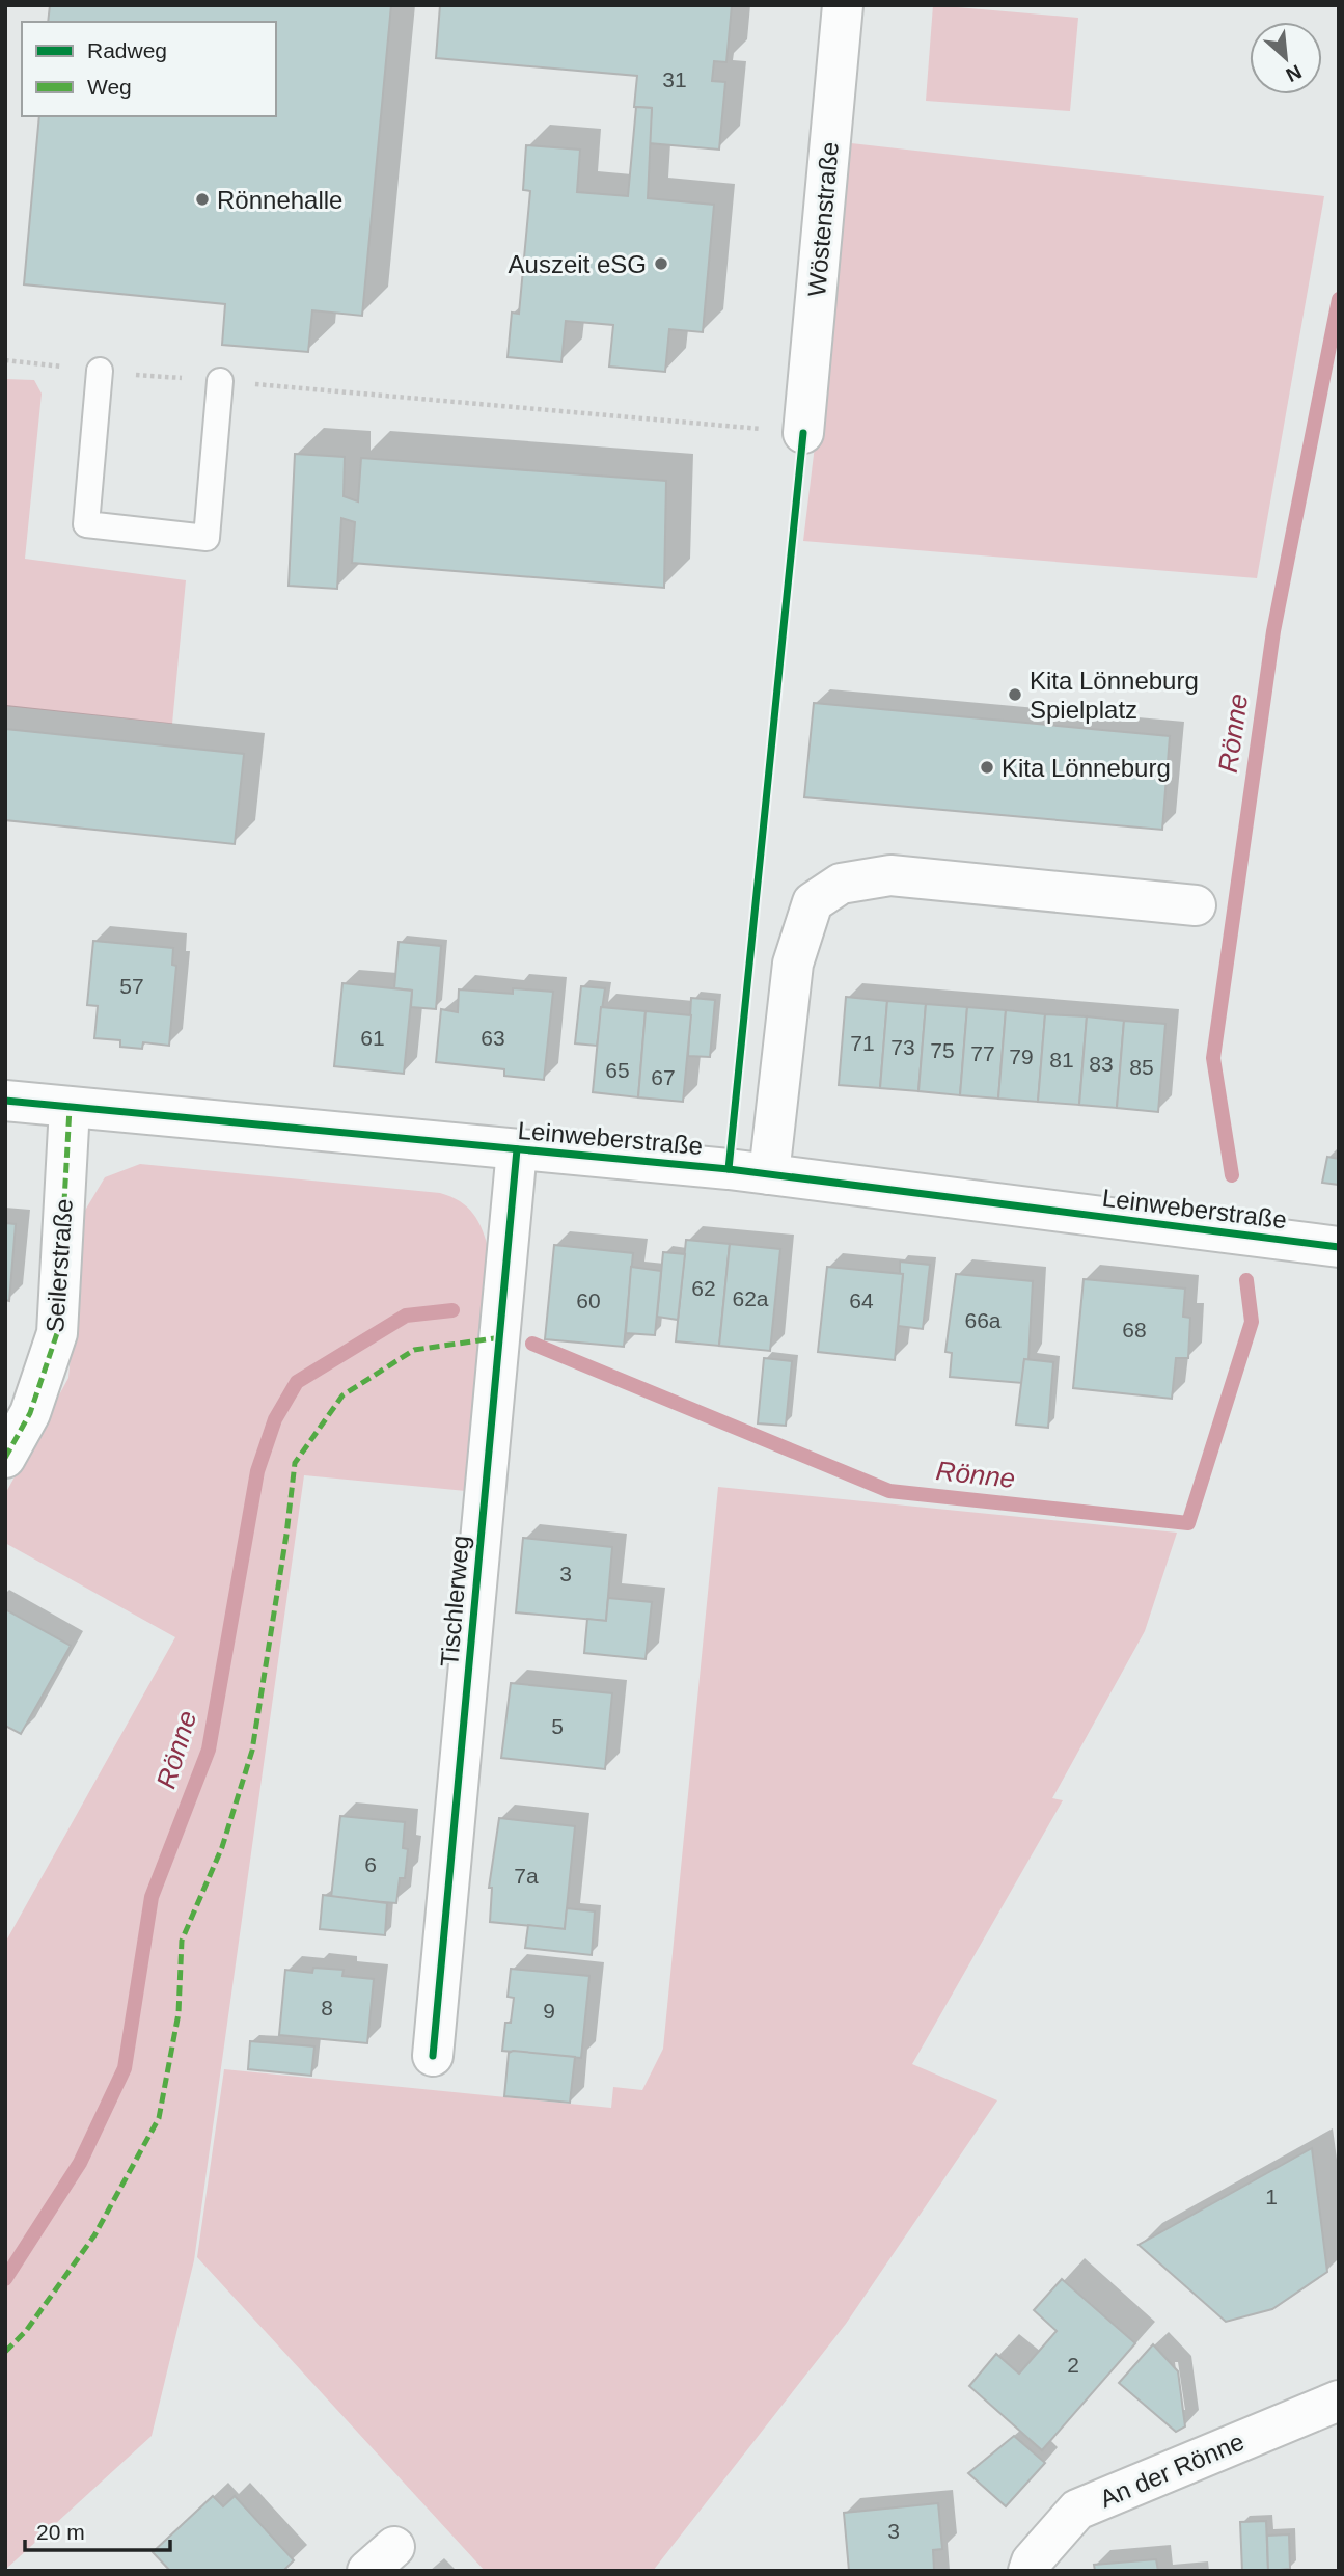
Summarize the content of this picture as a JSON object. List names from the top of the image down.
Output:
{
  "streets": {
    "street": [
      "Wöstenstraße",
      "Leinweberstraße",
      "Seilerstraße",
      "Tischlerweg",
      "An der Rönne"
    ]
  },
  "crossings": [
    ["Leinweberstraße", "Seilerstraße"],
    ["Leinweberstraße", "Tischlerweg"]
  ],
  "water": ["Rönne"],
  "places": [
    "Rönnehalle",
    "Auszeit eSG",
    "Kita Lönneburg Spielplatz",
    "Kita Lönneburg"
  ],
  "house_numbers": [
    "31",
    "57",
    "61",
    "63",
    "71",
    "73",
    "75",
    "77",
    "79",
    "81",
    "83",
    "85",
    "65",
    "67",
    "62",
    "62a",
    "60",
    "64",
    "66a",
    "68",
    "3",
    "5",
    "6",
    "7a",
    "8",
    "9",
    "1",
    "2",
    "3"
  ],
  "legend": ["Radweg", "Weg"],
  "scale_bar": "20 m",
  "north": "bottom right"
}
